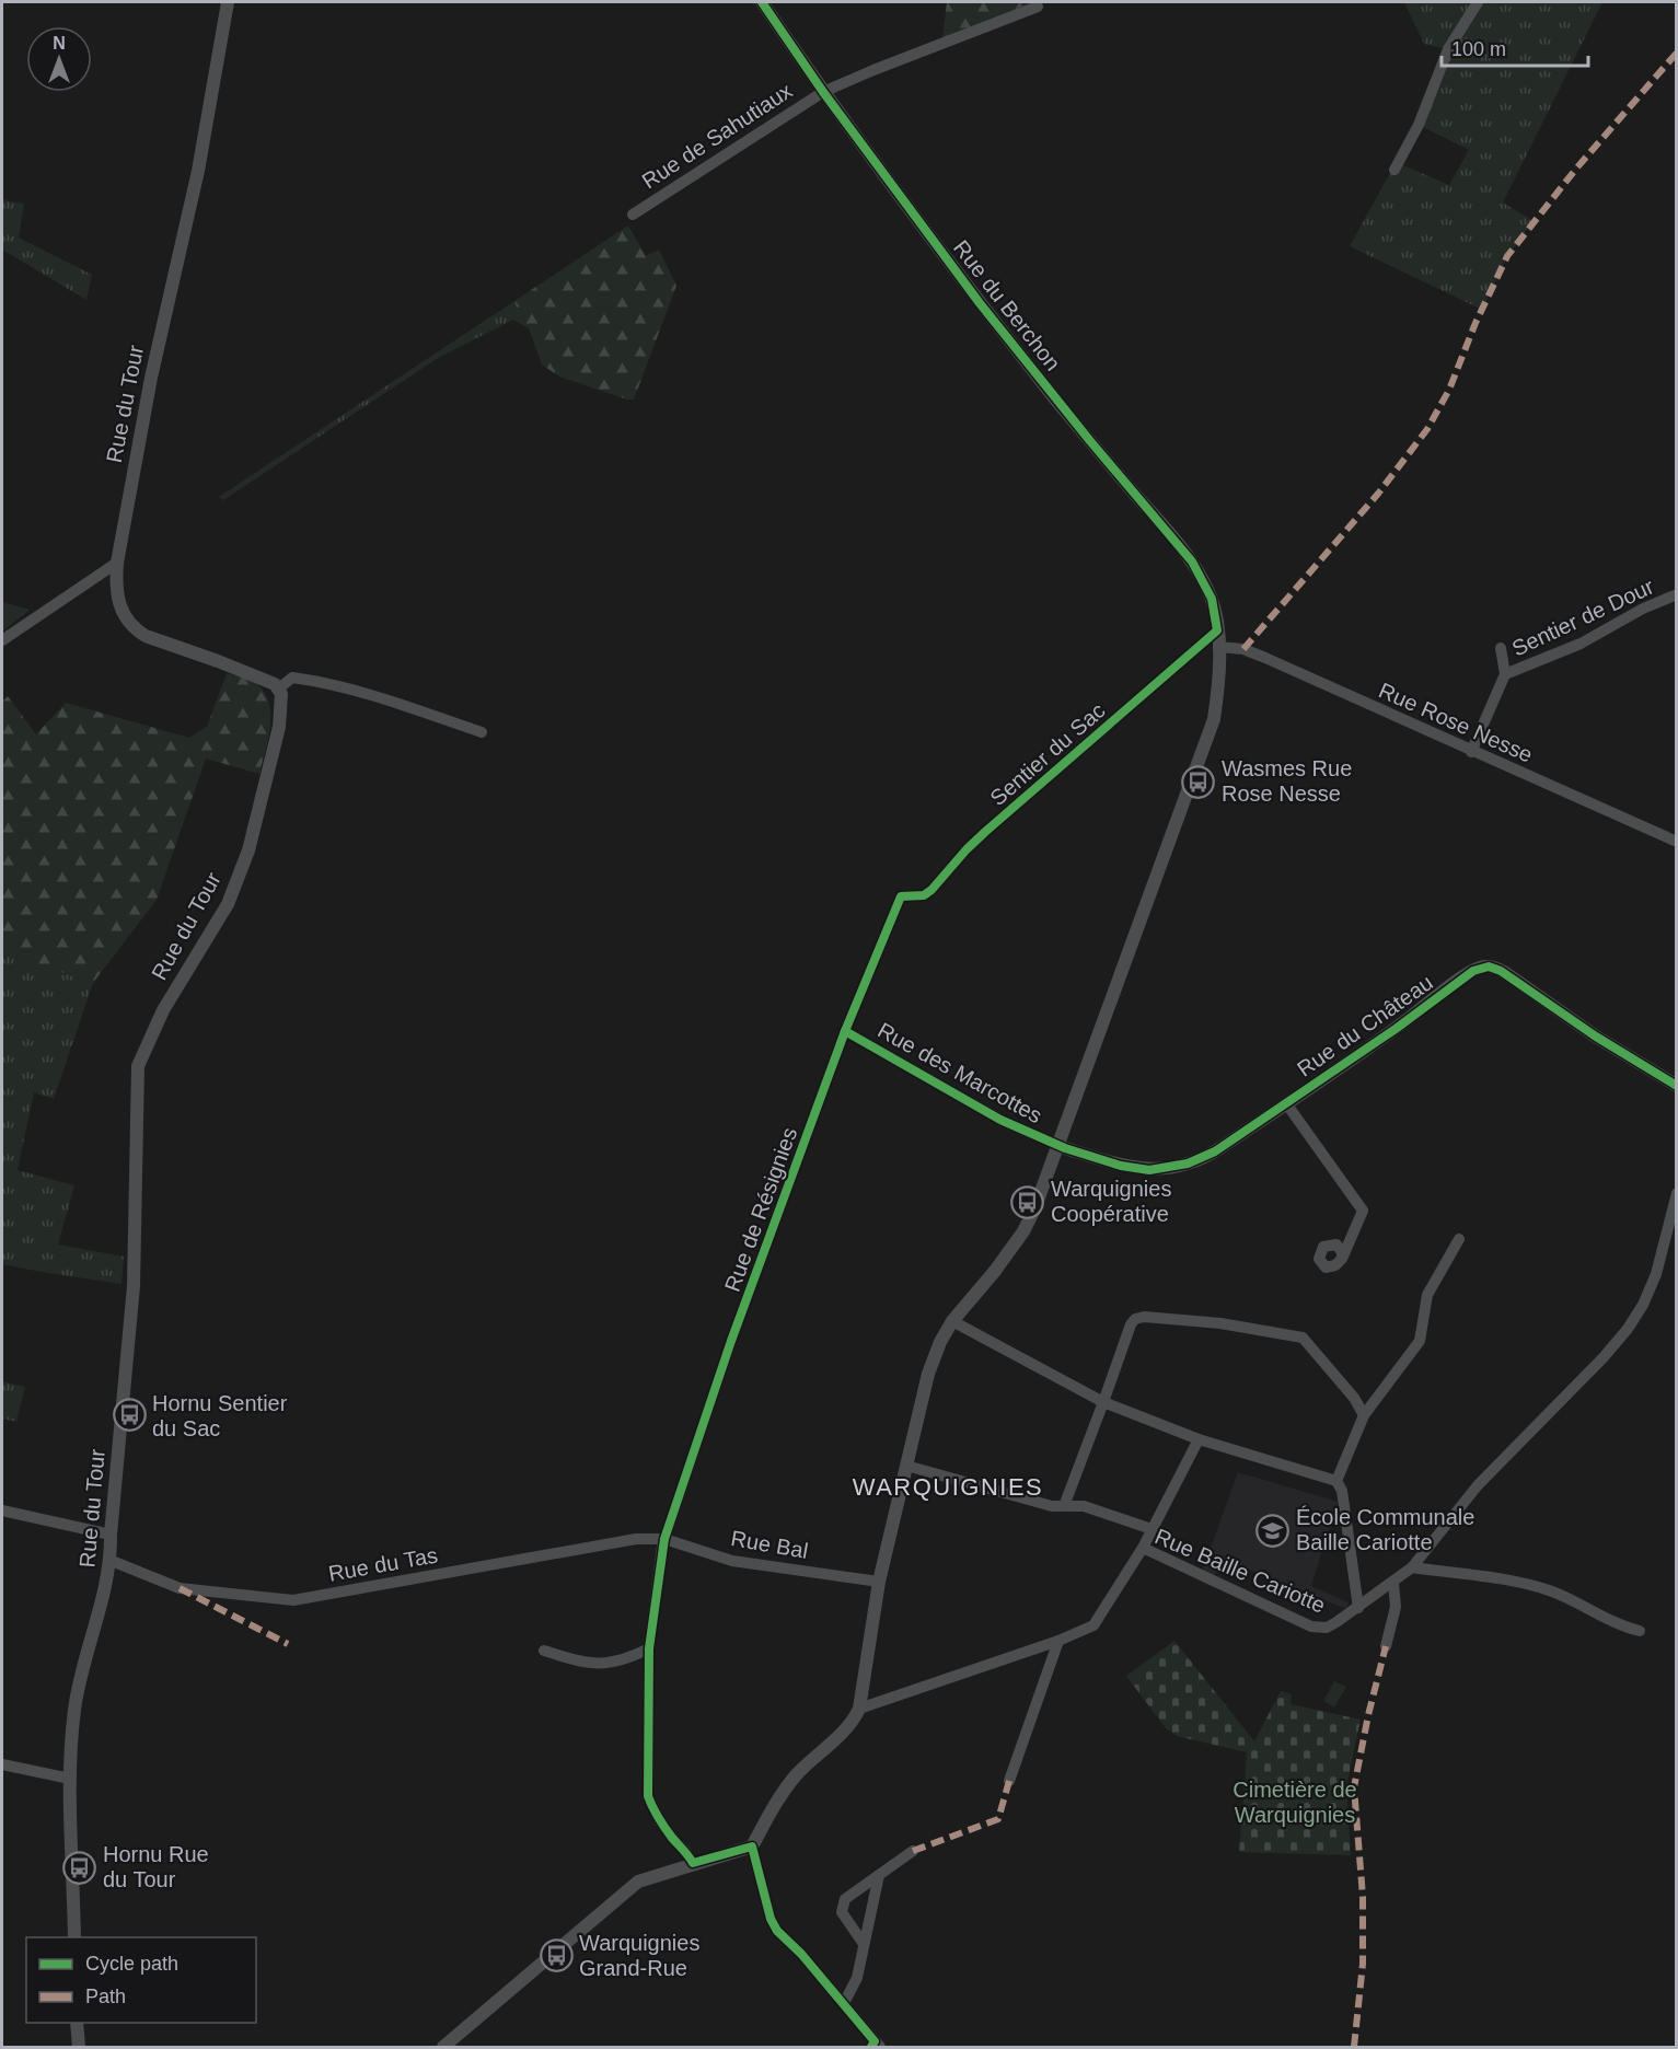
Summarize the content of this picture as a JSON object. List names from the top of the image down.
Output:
{
  "streets": {
    "street": [
      "Rue de Sahutiaux",
      "Rue du Berchon",
      "Rue du Tour",
      "Sentier de Dour",
      "Rue Rose Nesse",
      "Sentier du Sac",
      "Rue du Château",
      "Rue des Marcottes",
      "Rue de Résignies",
      "Rue Bal",
      "Rue du Tas",
      "Rue Baille Cariotte"
    ]
  },
  "crossings": [
    ["Rue de Sahutiaux", "Rue du Berchon"],
    ["Rue du Berchon", "Rue Rose Nesse"],
    ["Rue du Berchon", "Sentier du Sac"],
    ["Rue du Berchon", "Rue des Marcottes"],
    ["Rue du Tour", "Rue du Tas"],
    ["Sentier de Dour", "Rue Rose Nesse"],
    ["Rue Rose Nesse", "Rue des Marcottes"],
    ["Sentier du Sac", "Rue de Résignies"],
    ["Rue du Château", "Rue des Marcottes"],
    ["Rue des Marcottes", "Rue de Résignies"],
    ["Rue de Résignies", "Rue Bal"],
    ["Rue de Résignies", "Rue du Tas"],
    ["Rue Bal", "Rue du Tas"]
  ],
  "districts": ["WARQUIGNIES"],
  "parks": ["Cimetière de Warquignies"],
  "places": {
    "bus stop": [
      "Wasmes Rue Rose Nesse",
      "Warquignies Coopérative",
      "Hornu Sentier du Sac",
      "Hornu Rue du Tour",
      "Warquignies Grand-Rue"
    ],
    "school or university": ["École Communale Baille Cariotte"]
  },
  "legend": ["Cycle path", "Path"],
  "scale_bar": "100 m",
  "north": "top"
}
